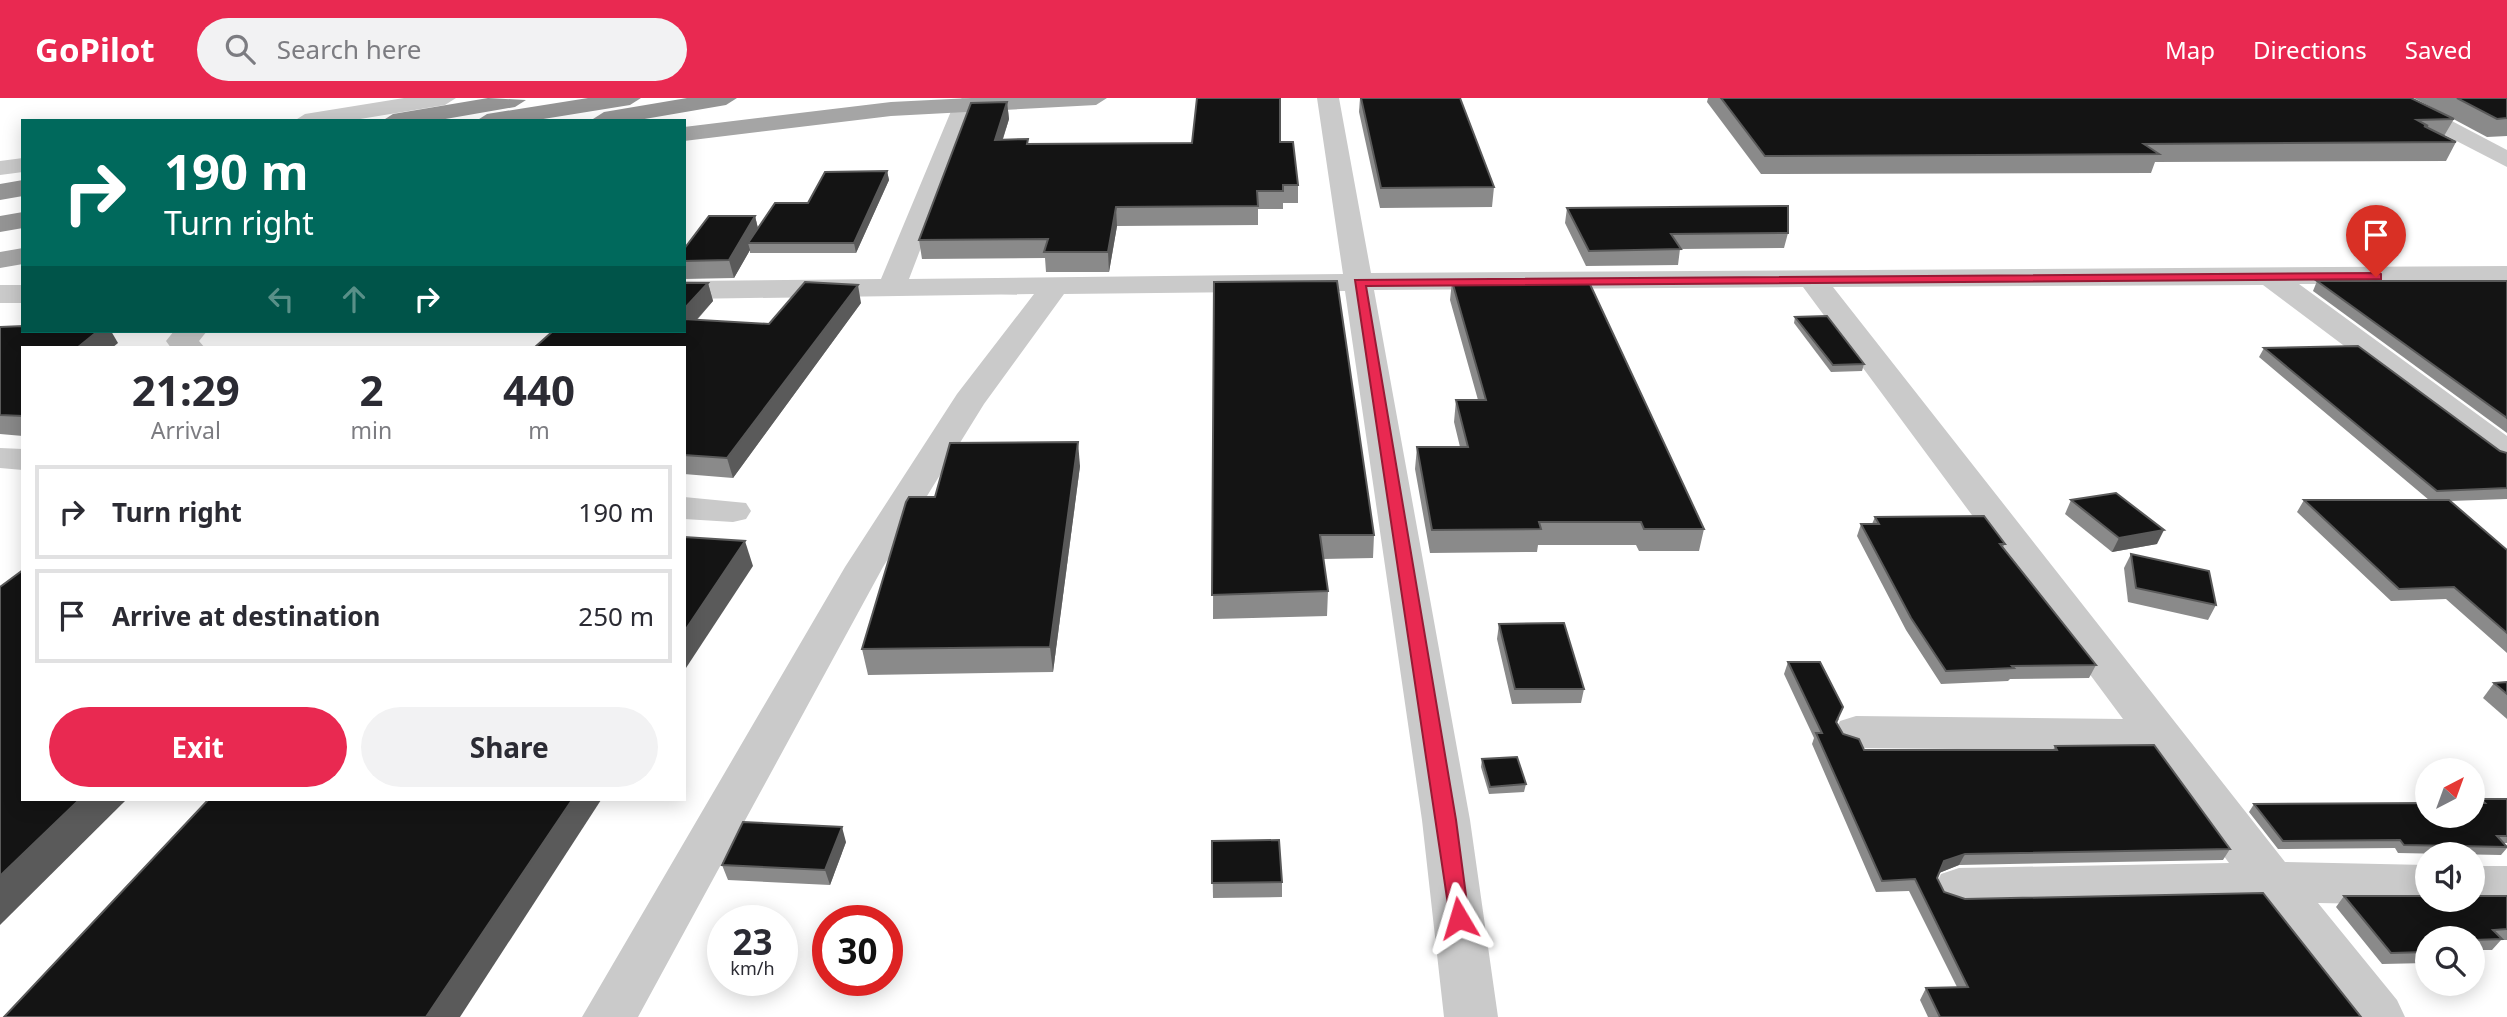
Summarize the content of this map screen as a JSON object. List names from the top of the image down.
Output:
{
  "north": "top right",
  "page": {
    "header": "GoPilot",
    "search": "Search here",
    "nav": ["Map", "Directions", "Saved"],
    "turn": ["190 m", "Turn right"],
    "eta": [
      "21:29",
      "Arrival",
      "2",
      "min",
      "440",
      "m"
    ],
    "list": [
      {
        "name": "Turn right",
        "value": "190 m"
      },
      {
        "name": "Arrive at destination",
        "value": "250 m"
      }
    ],
    "buttons": ["Exit", "Share"],
    "speed": "23 km/h",
    "limit": "30"
  }
}
